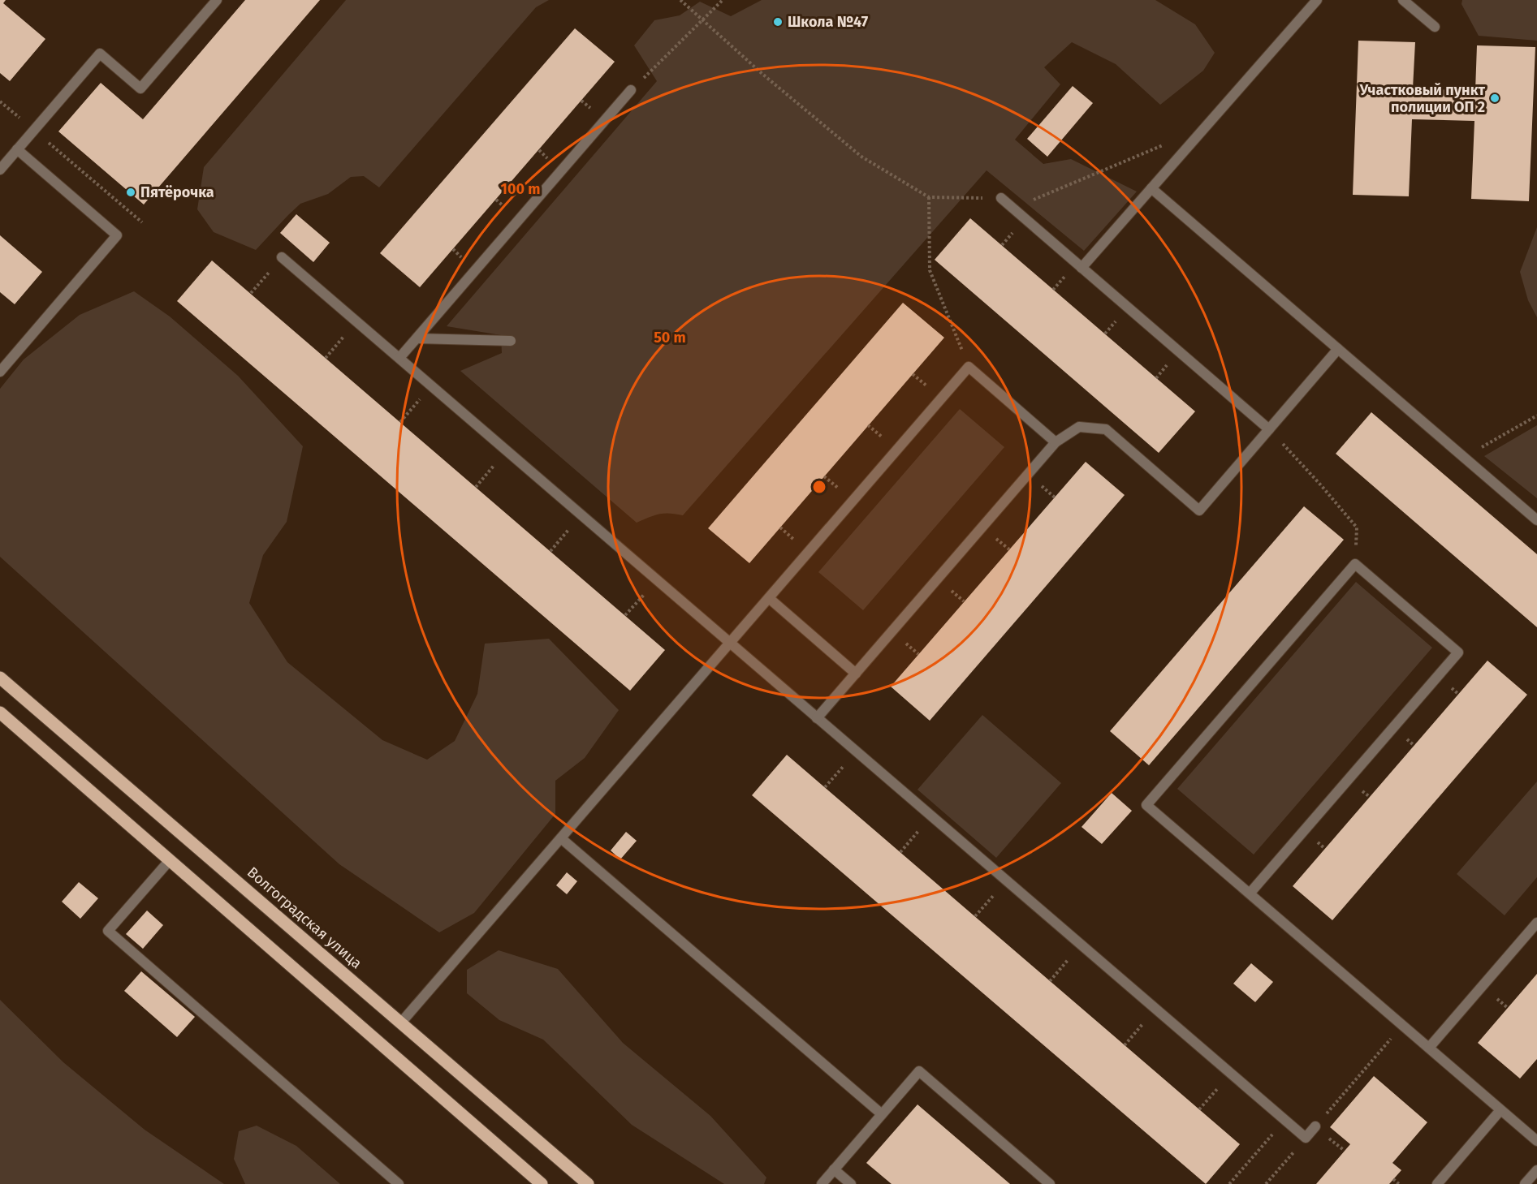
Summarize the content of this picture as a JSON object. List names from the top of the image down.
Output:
{
  "streets": {
    "main road": ["Волгоградская улица"]
  },
  "places": ["Школа №47", "Участковый пункт полиции ОП 2", "Пятёрочка"],
  "rings": ["100 m", "50 m"]
}
